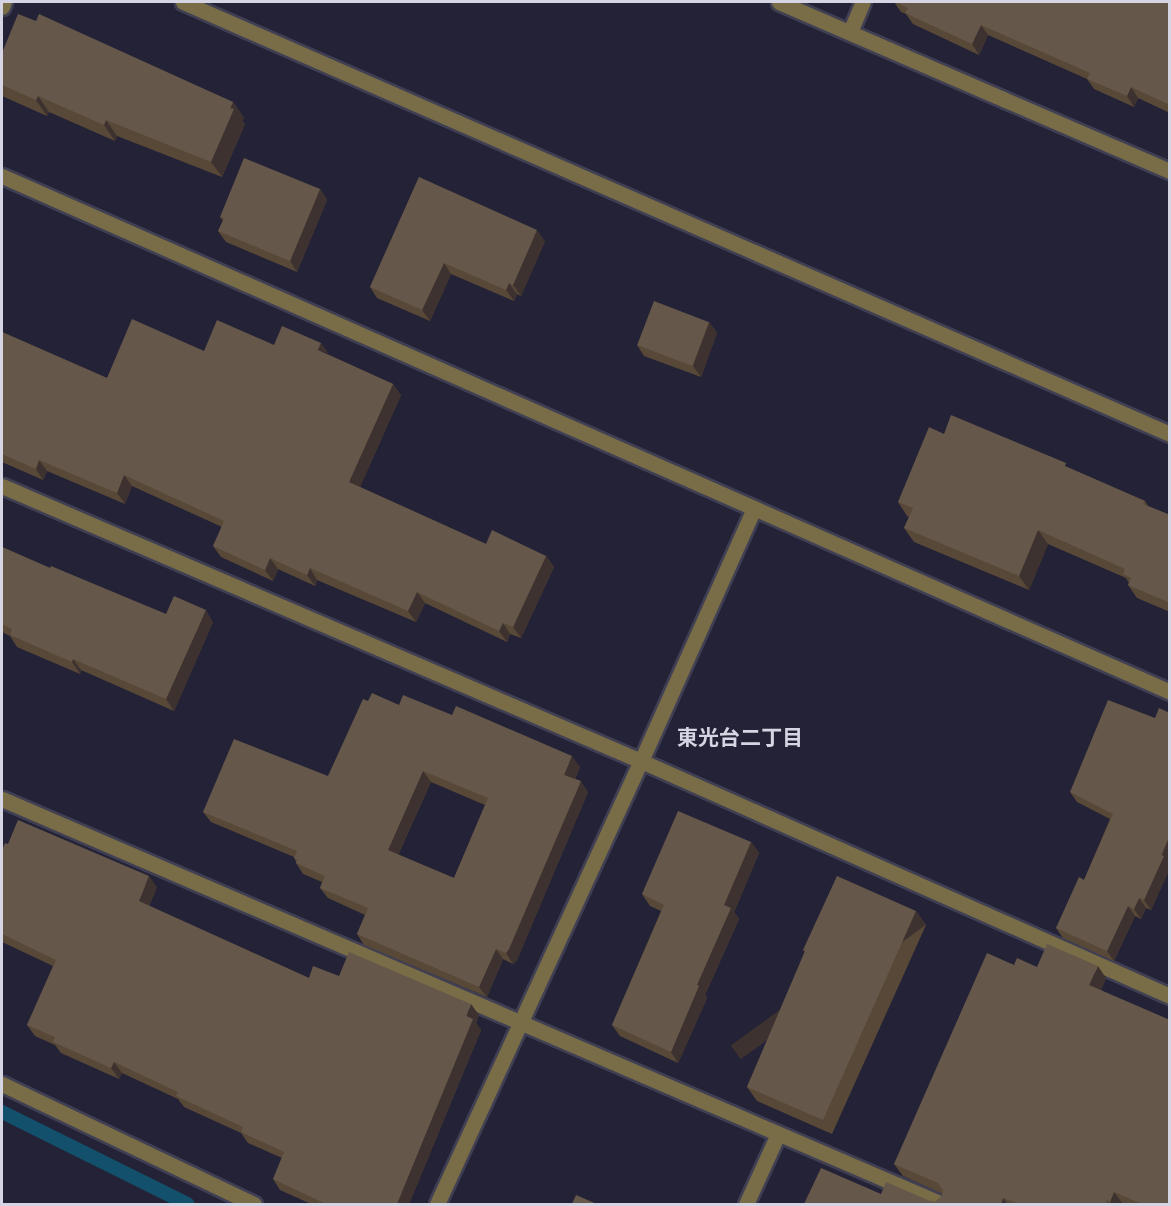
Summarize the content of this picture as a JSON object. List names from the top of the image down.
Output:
{
  "districts": ["東光台二丁目"]
}
